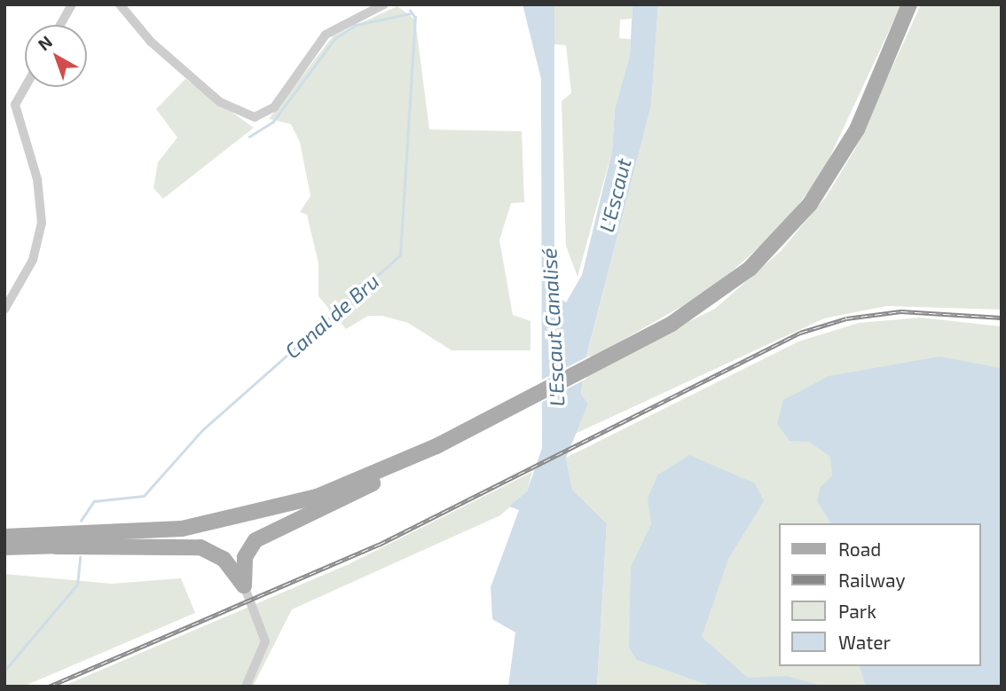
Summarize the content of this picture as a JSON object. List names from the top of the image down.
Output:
{
  "water": ["L'Escaut", "Canal de Bru", "L'Escaut Canalisé"],
  "legend": [
    "Road",
    "Railway",
    "Park",
    "Water"
  ],
  "north": "top left"
}
